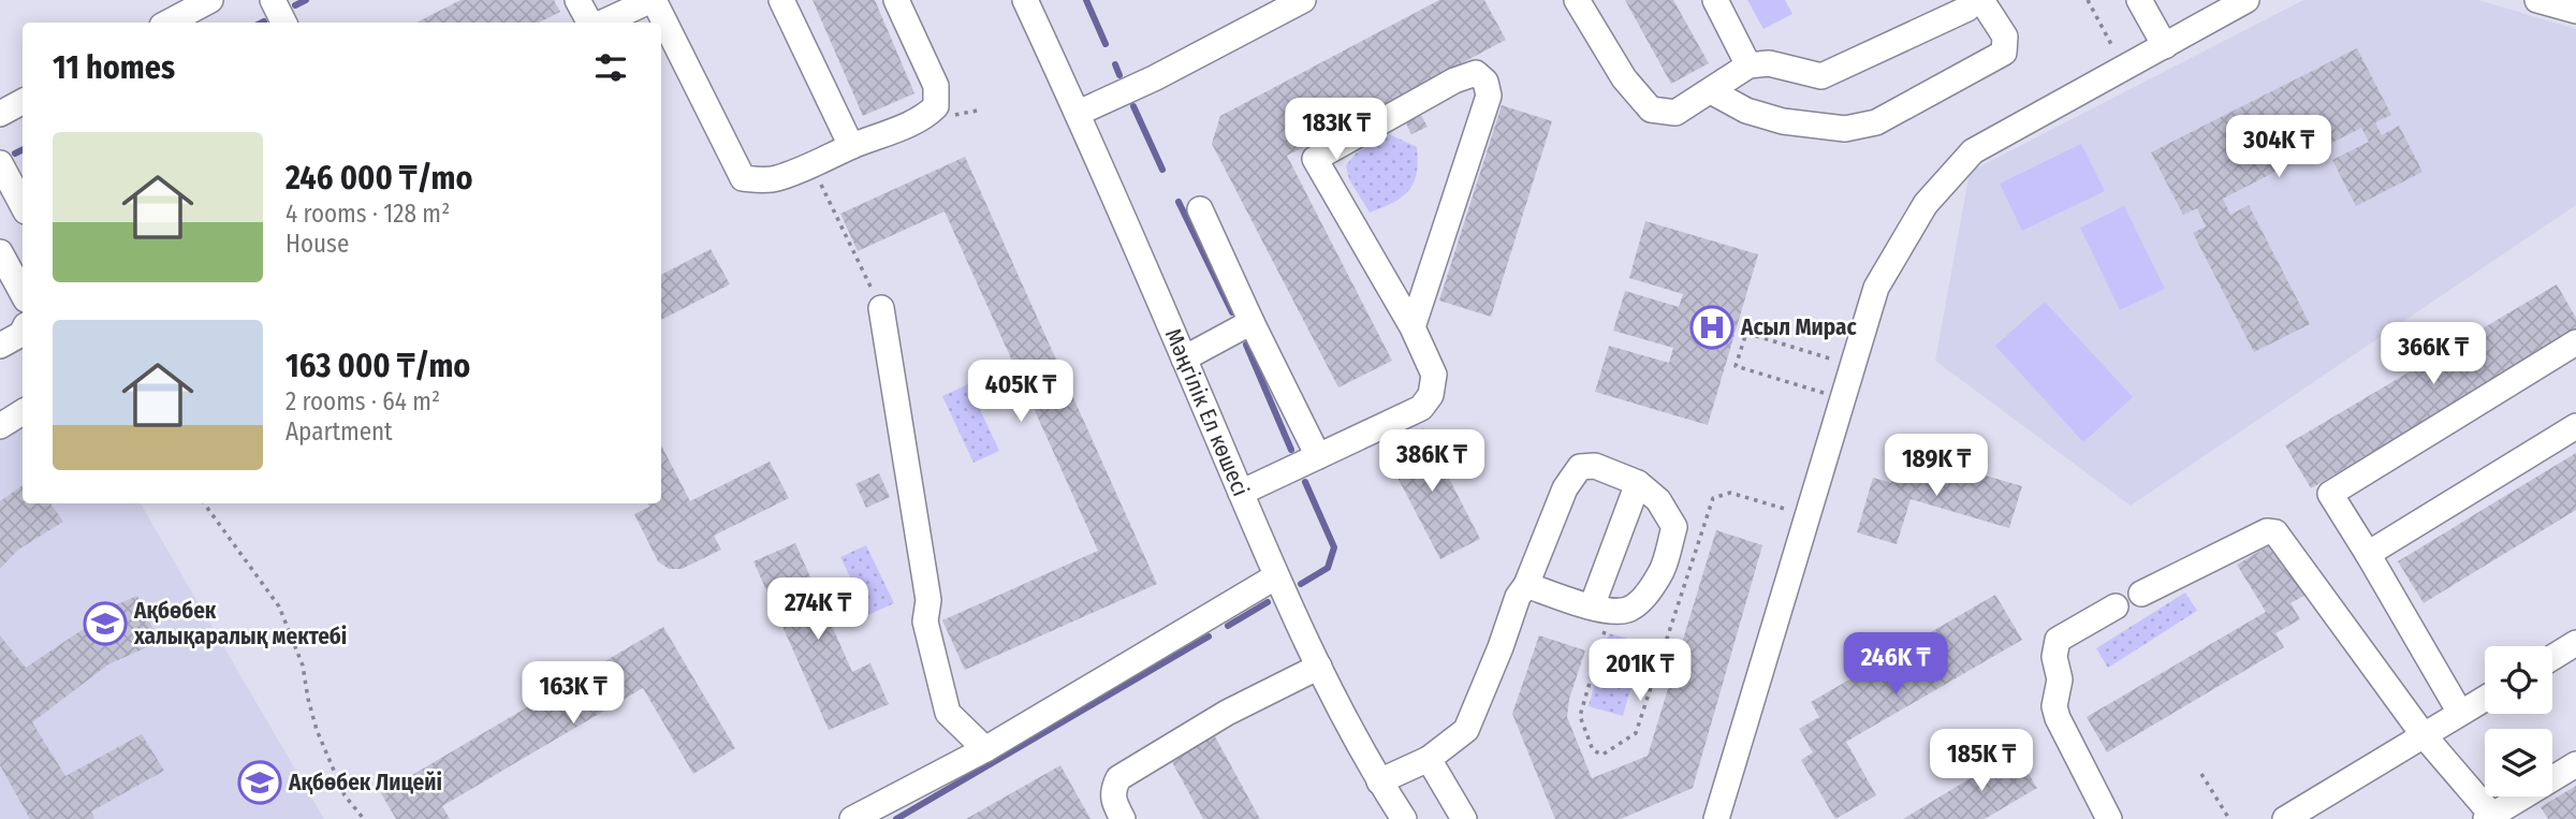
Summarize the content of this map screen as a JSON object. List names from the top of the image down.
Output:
{
  "streets": {
    "street": ["Мәңгілік Ел көшесі"]
  },
  "places": {
    "hospital": ["Асыл Мирас"],
    "school or university": ["Ақбөбек халықаралық мектебі", "Ақбөбек Лицейі"]
  },
  "page": {
    "heading": "11 homes",
    "price": [
      "183K ₸",
      "304K ₸",
      "366K ₸",
      "405K ₸",
      "386K ₸",
      "189K ₸",
      "274K ₸",
      "246K ₸",
      "201K ₸",
      "163K ₸",
      "185K ₸"
    ],
    "list": [
      {
        "name": "246 000 ₸/mo",
        "note": "4 rooms · 128 m² · House"
      },
      {
        "name": "163 000 ₸/mo",
        "note": "2 rooms · 64 m² · Apartment"
      }
    ]
  }
}
